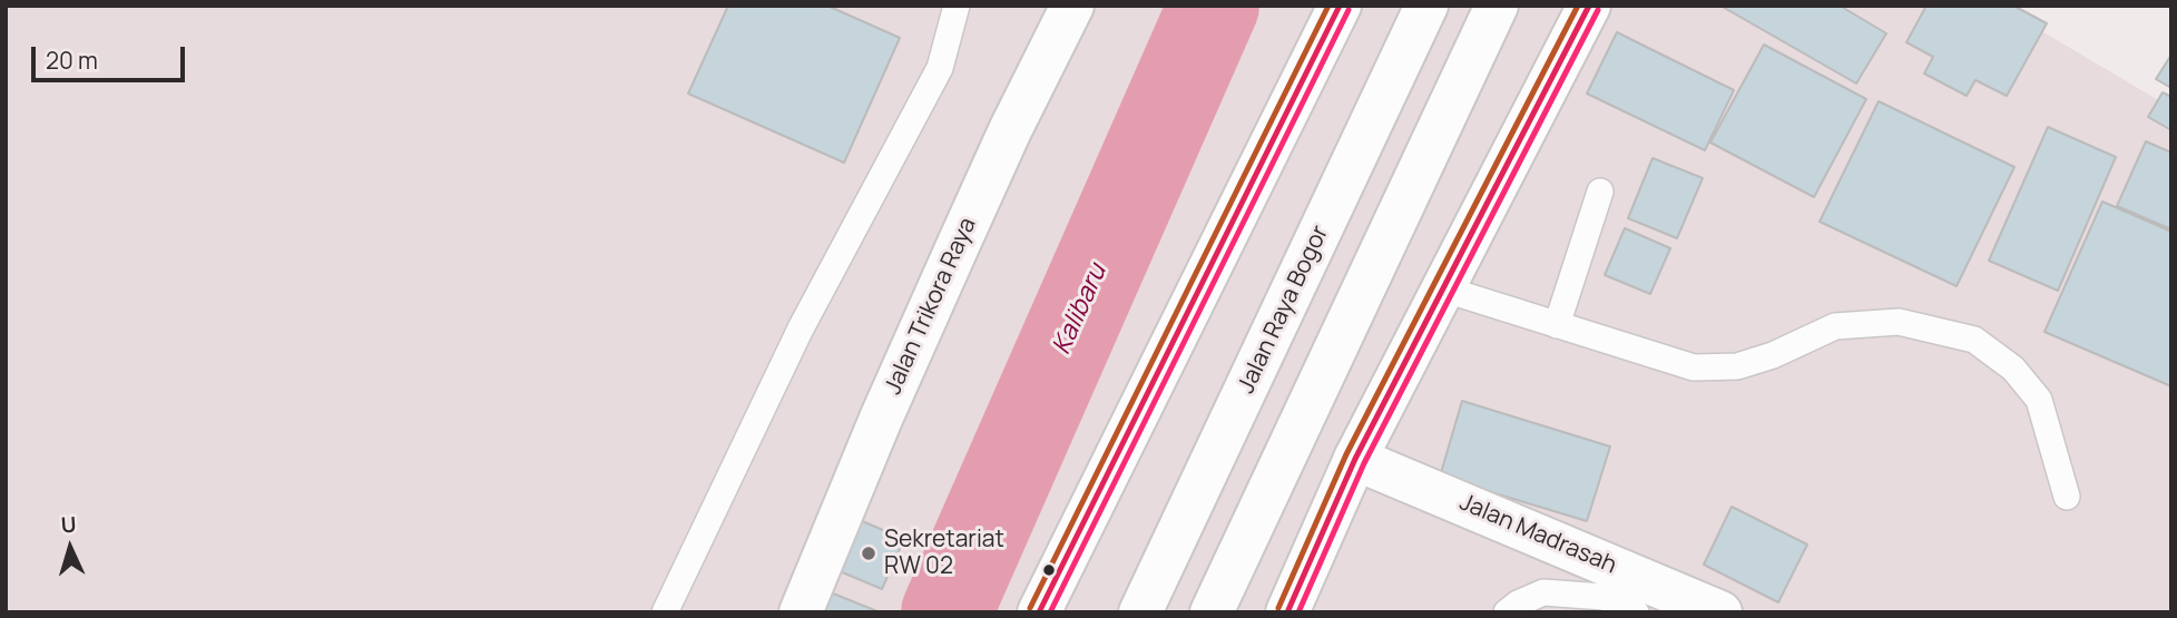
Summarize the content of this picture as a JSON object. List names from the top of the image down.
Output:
{
  "streets": {
    "main road": ["Jalan Trikora Raya", "Jalan Raya Bogor", "Jalan Madrasah"]
  },
  "water": ["Kalibaru"],
  "places": ["Sekretariat RW 02"],
  "scale_bar": "20 m",
  "north": "top"
}
